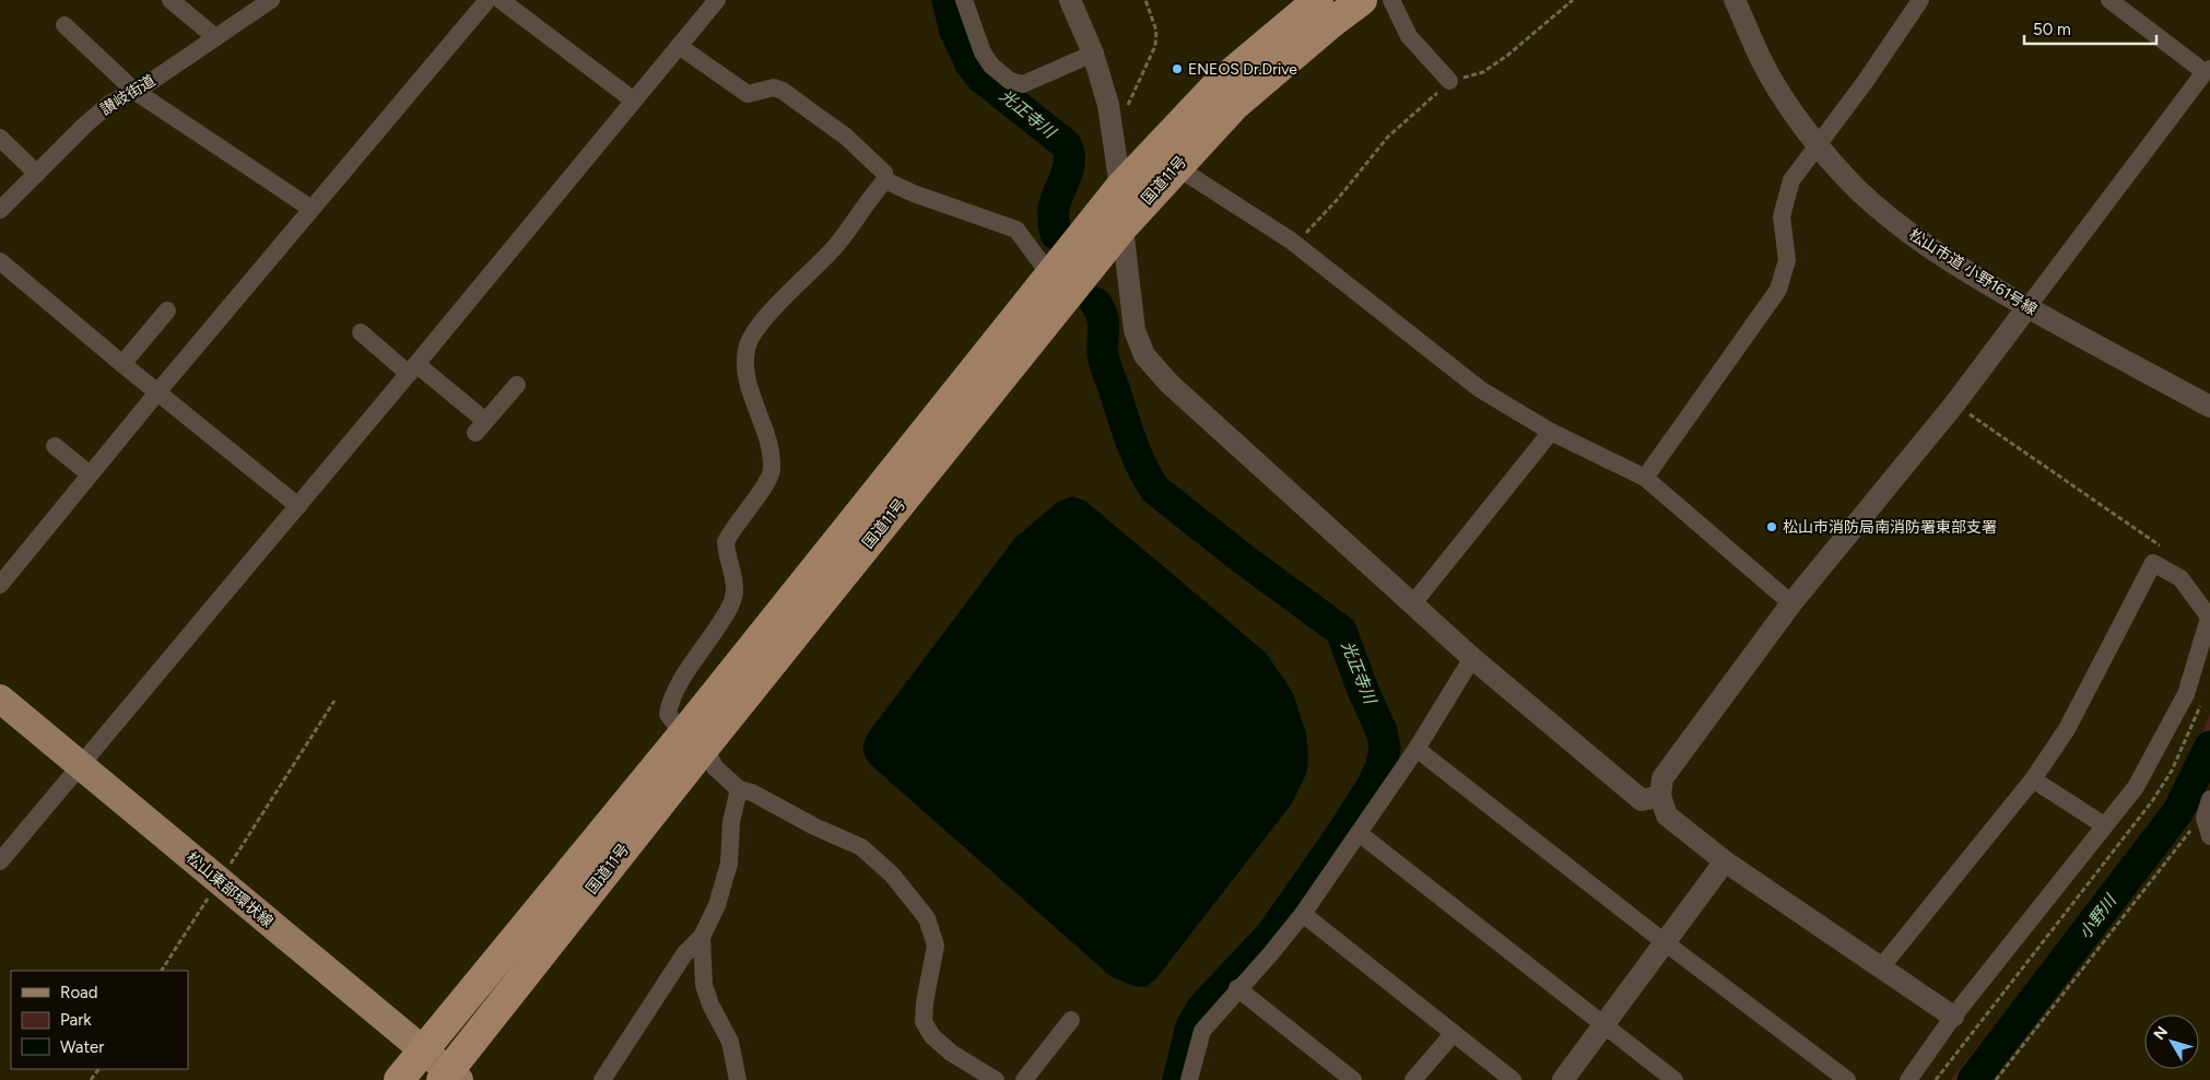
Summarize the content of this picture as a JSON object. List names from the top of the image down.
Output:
{
  "streets": {
    "highway": ["国道11号"],
    "main road": ["松山東部環状線"],
    "street": ["讃岐街道", "松山市道 小野161号線"]
  },
  "crossings": [
    ["国道11号", "松山東部環状線"]
  ],
  "water": ["光正寺川", "小野川"],
  "places": ["ENEOS Dr.Drive", "松山市消防局南消防署東部支署"],
  "legend": ["Road", "Park", "Water"],
  "scale_bar": "50 m",
  "north": "top left"
}
